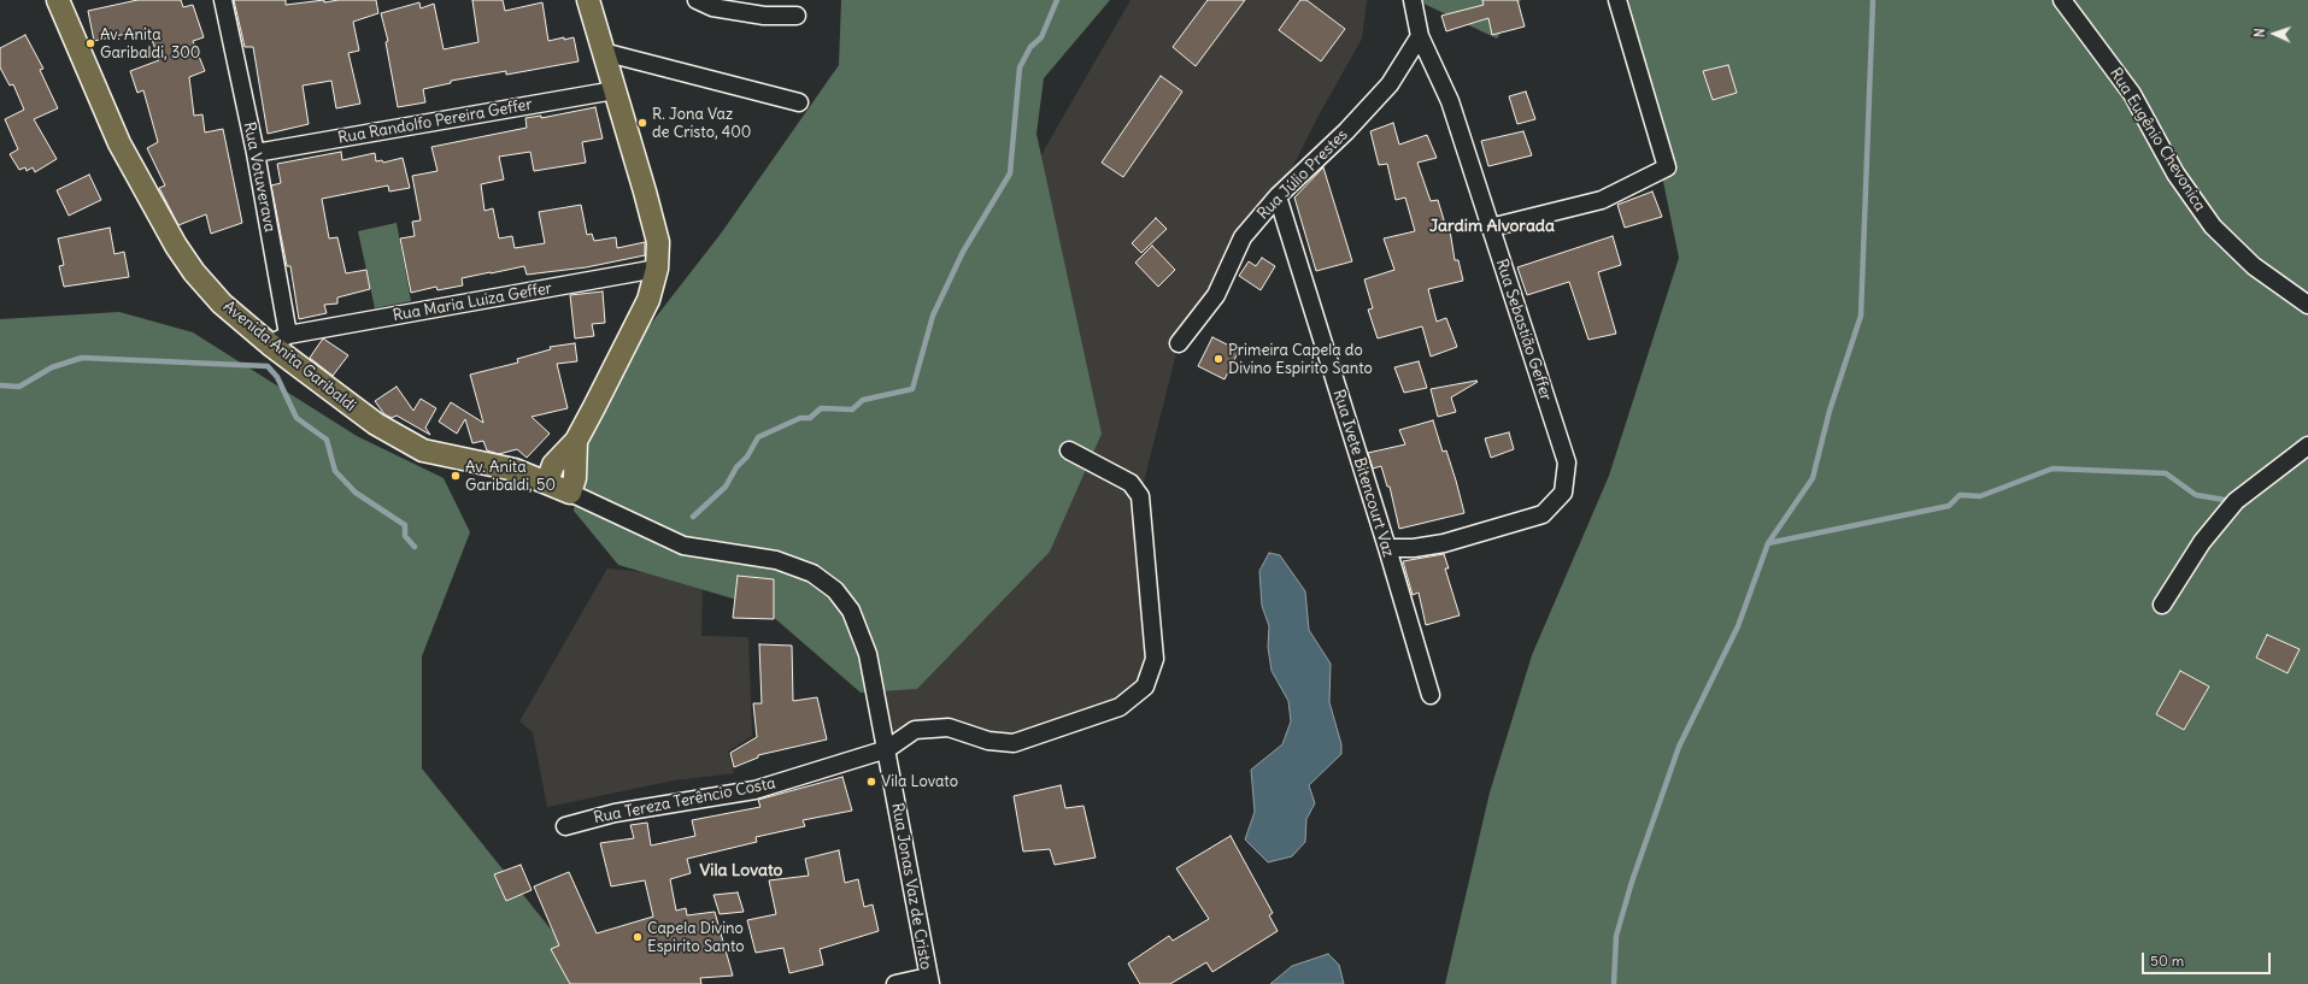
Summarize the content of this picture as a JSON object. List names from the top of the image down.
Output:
{
  "streets": {
    "main road": ["Avenida Anita Garibaldi"],
    "street": [
      "Rua Randolfo Pereira Geffer",
      "Rua Eugênio Chevonica",
      "Rua Júlio Prestes",
      "Rua Votuverava",
      "Rua Maria Luiza Geffer",
      "Rua Sebastião Geffer",
      "Rua Ivete Bitencourt Vaz",
      "Rua Tereza Terêncio Costa",
      "Rua Jonas Vaz de Cristo"
    ]
  },
  "crossings": [
    ["Rua Randolfo Pereira Geffer", "Rua Votuverava"],
    ["Rua Júlio Prestes", "Rua Sebastião Geffer"],
    ["Rua Júlio Prestes", "Rua Ivete Bitencourt Vaz"],
    ["Rua Votuverava", "Rua Maria Luiza Geffer"],
    ["Rua Votuverava", "Avenida Anita Garibaldi"],
    ["Rua Maria Luiza Geffer", "Avenida Anita Garibaldi"],
    ["Rua Sebastião Geffer", "Rua Ivete Bitencourt Vaz"],
    ["Avenida Anita Garibaldi", "Rua Jonas Vaz de Cristo"],
    ["Rua Tereza Terêncio Costa", "Rua Jonas Vaz de Cristo"]
  ],
  "districts": ["Jardim Alvorada", "Vila Lovato"],
  "places": [
    "Av. Anita Garibaldi, 300",
    "R. Jona Vaz de Cristo, 400",
    "Primeira Capela do Divino Espirito Santo",
    "Av. Anita Garibaldi, 50",
    "Vila Lovato",
    "Capela Divino Espirito Santo"
  ],
  "scale_bar": "50 m",
  "north": "left"
}
